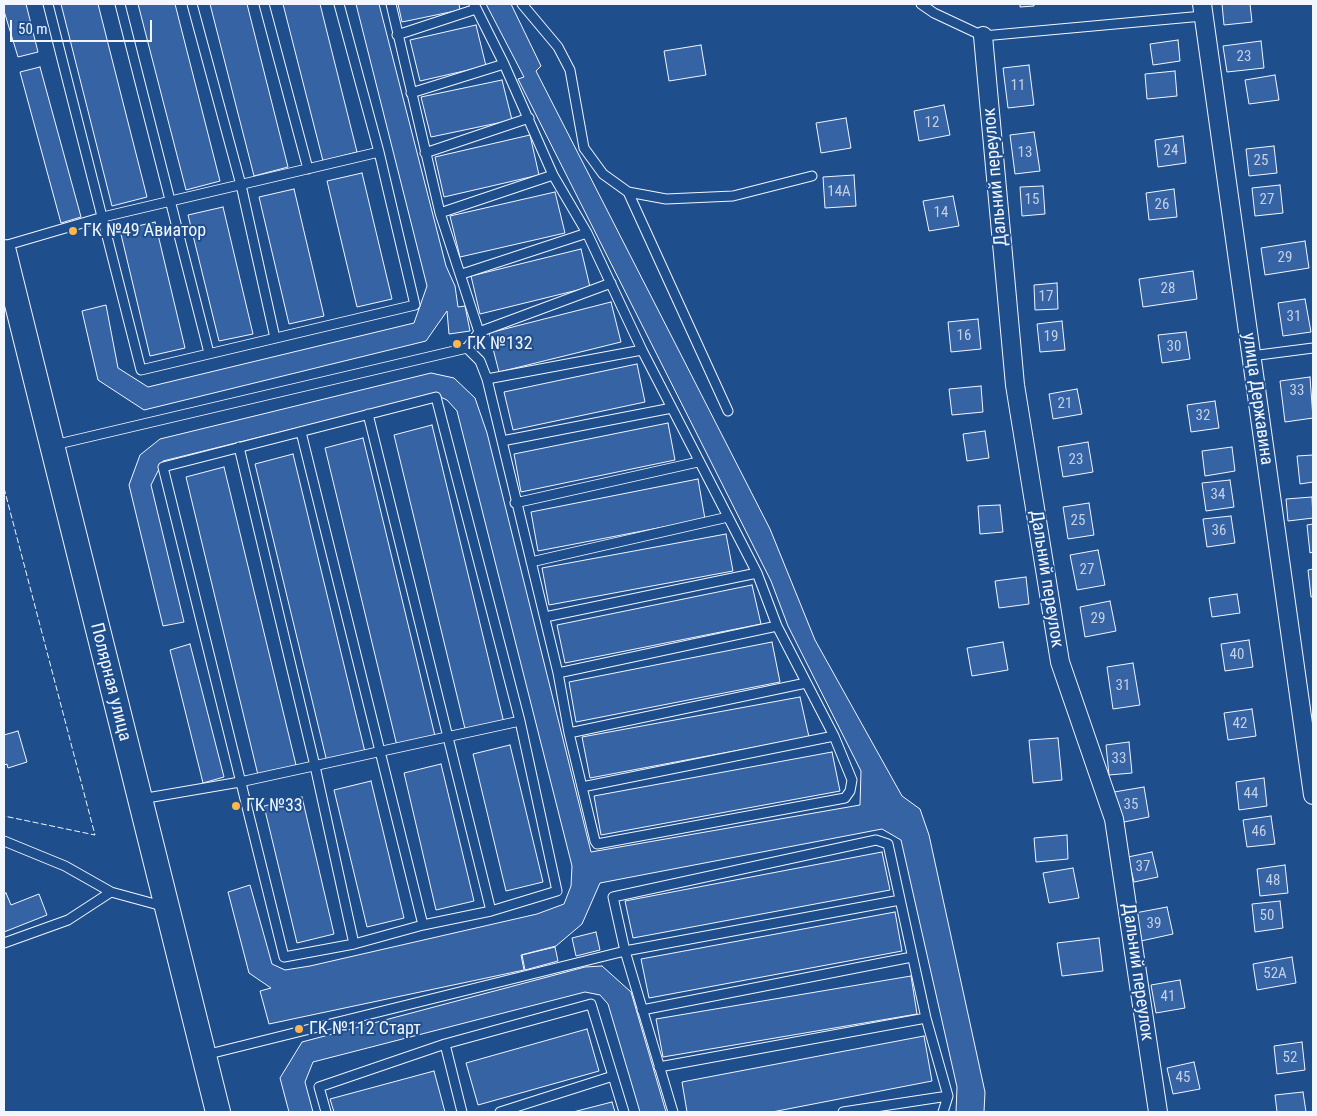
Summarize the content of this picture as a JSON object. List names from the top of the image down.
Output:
{
  "streets": {
    "main road": ["Полярная улица"],
    "street": ["Дальний переулок", "улица Державина"]
  },
  "places": [
    "ГК №49 Авиатор",
    "ГК №132",
    "ГК №33",
    "ГК №112 Старт"
  ],
  "house_numbers": [
    "23",
    "11",
    "12",
    "24",
    "13",
    "25",
    "14А",
    "15",
    "27",
    "26",
    "14",
    "29",
    "28",
    "17",
    "31",
    "16",
    "19",
    "30",
    "33",
    "21",
    "32",
    "23",
    "34",
    "25",
    "36",
    "27",
    "29",
    "40",
    "31",
    "42",
    "33",
    "44",
    "35",
    "46",
    "37",
    "48",
    "50",
    "39",
    "52А",
    "41",
    "52",
    "45"
  ],
  "scale_bar": "50 m"
}
